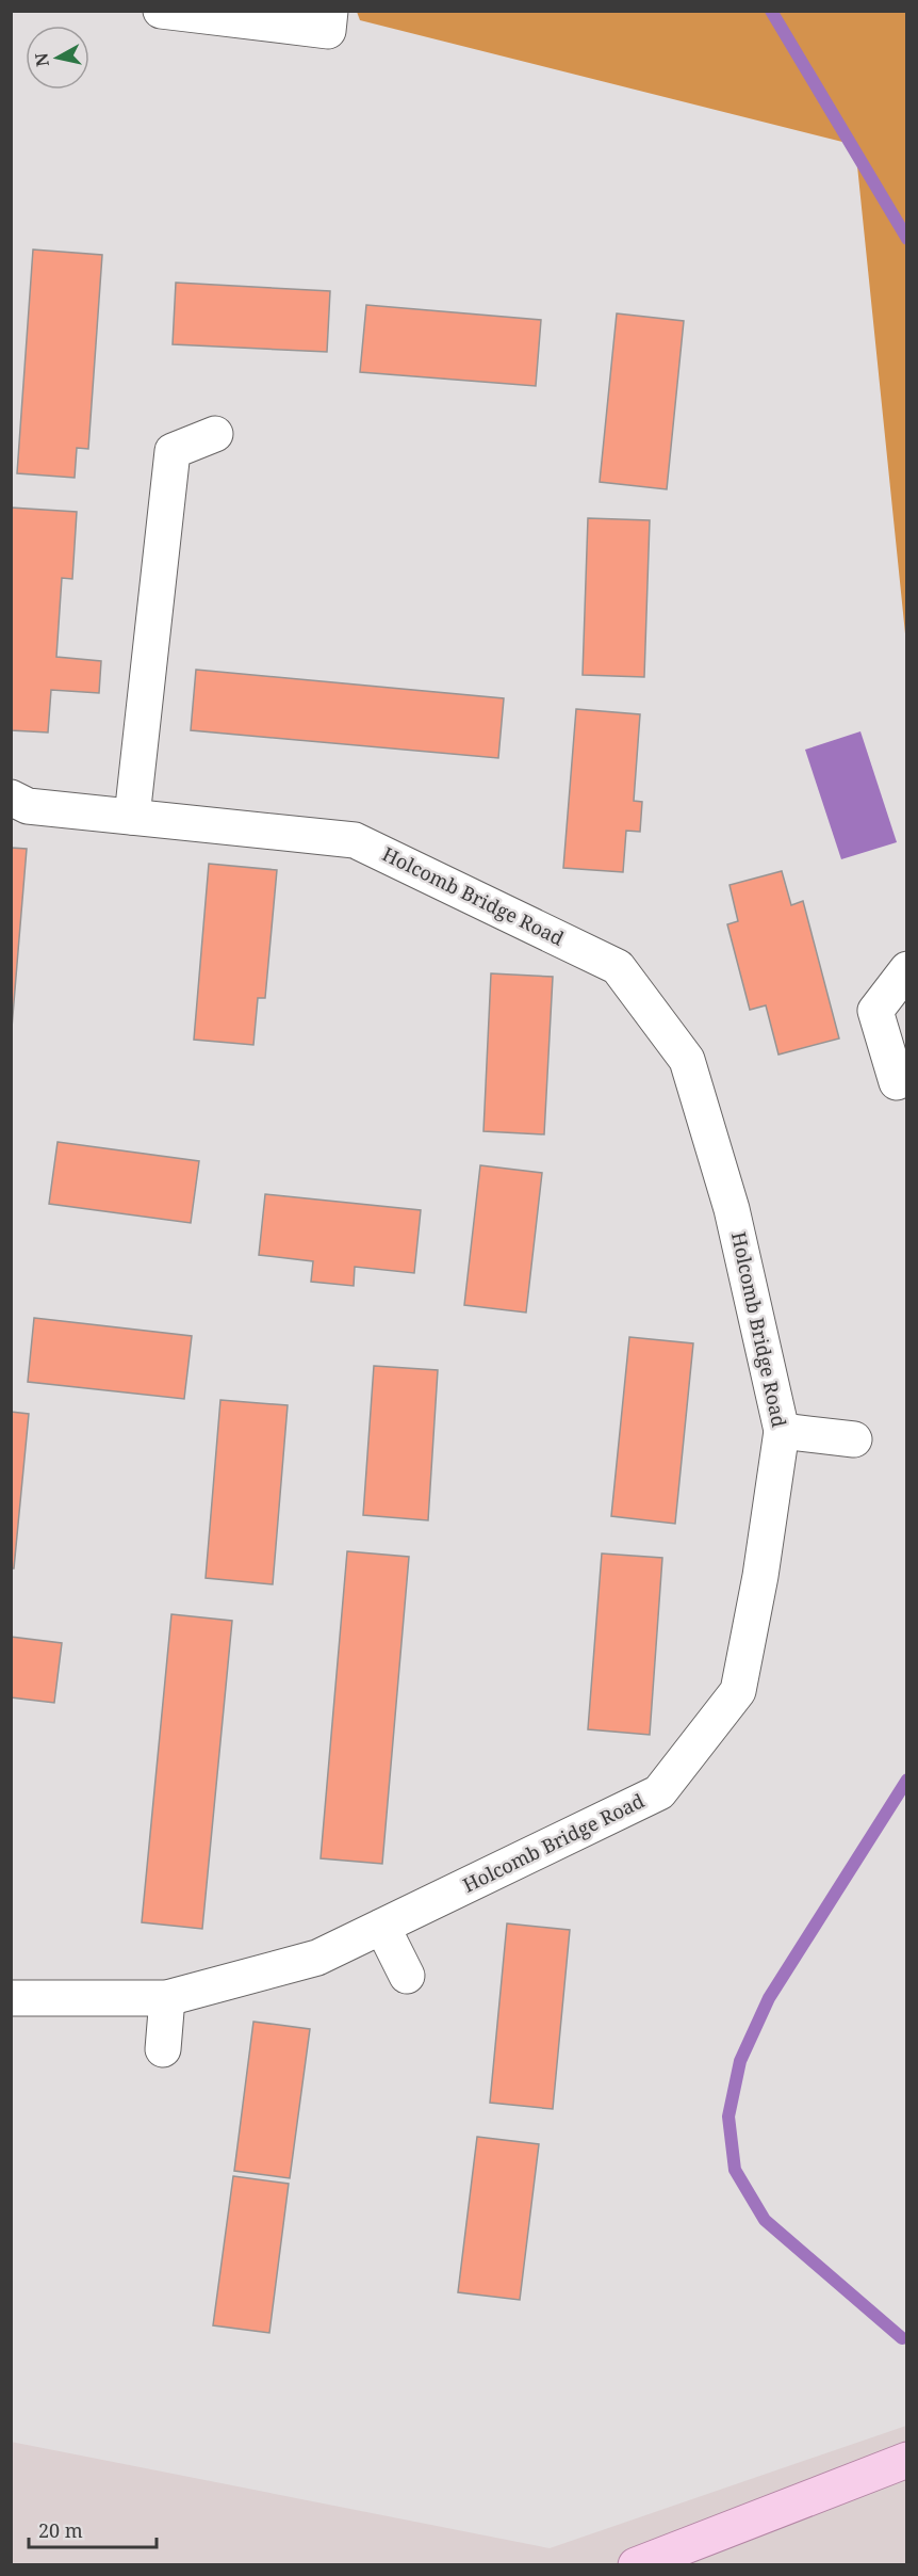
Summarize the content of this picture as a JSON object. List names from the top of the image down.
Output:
{
  "streets": {
    "street": ["Holcomb Bridge Road"]
  },
  "scale_bar": "20 m",
  "north": "left"
}
